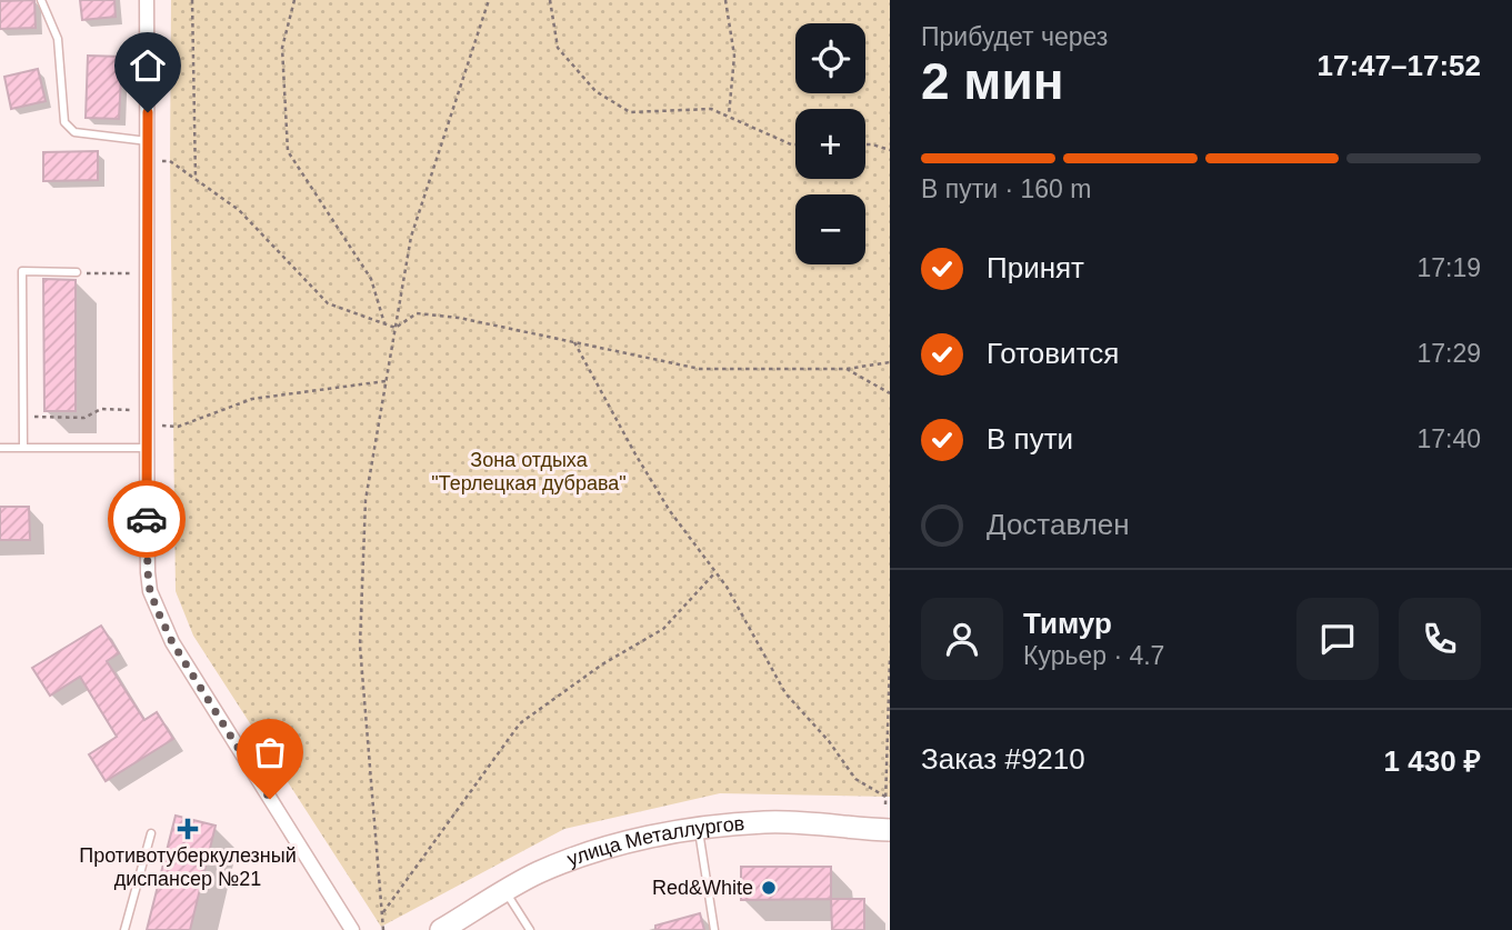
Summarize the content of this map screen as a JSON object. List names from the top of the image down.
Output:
{
  "streets": {
    "street": ["улица Металлургов"]
  },
  "parks": ["Зона отдыха \"Терлецкая дубрава\""],
  "places": {
    "health": ["Противотуберкулезный диспансер №21"],
    "other": ["Red&White"]
  },
  "page": {
    "heading": ["2 мин", "Прибудет через", "17:47–17:52"],
    "panel": [
      "Тимур",
      "Курьер · 4.7",
      "Заказ #9210",
      "1 430 ₽"
    ],
    "map_buttons": ["+", "−"],
    "bar": "В пути · 160 m",
    "list": [
      ["Принят", "17:19"],
      ["Готовится", "17:29"],
      ["В пути", "17:40"],
      "Доставлен"
    ]
  }
}
